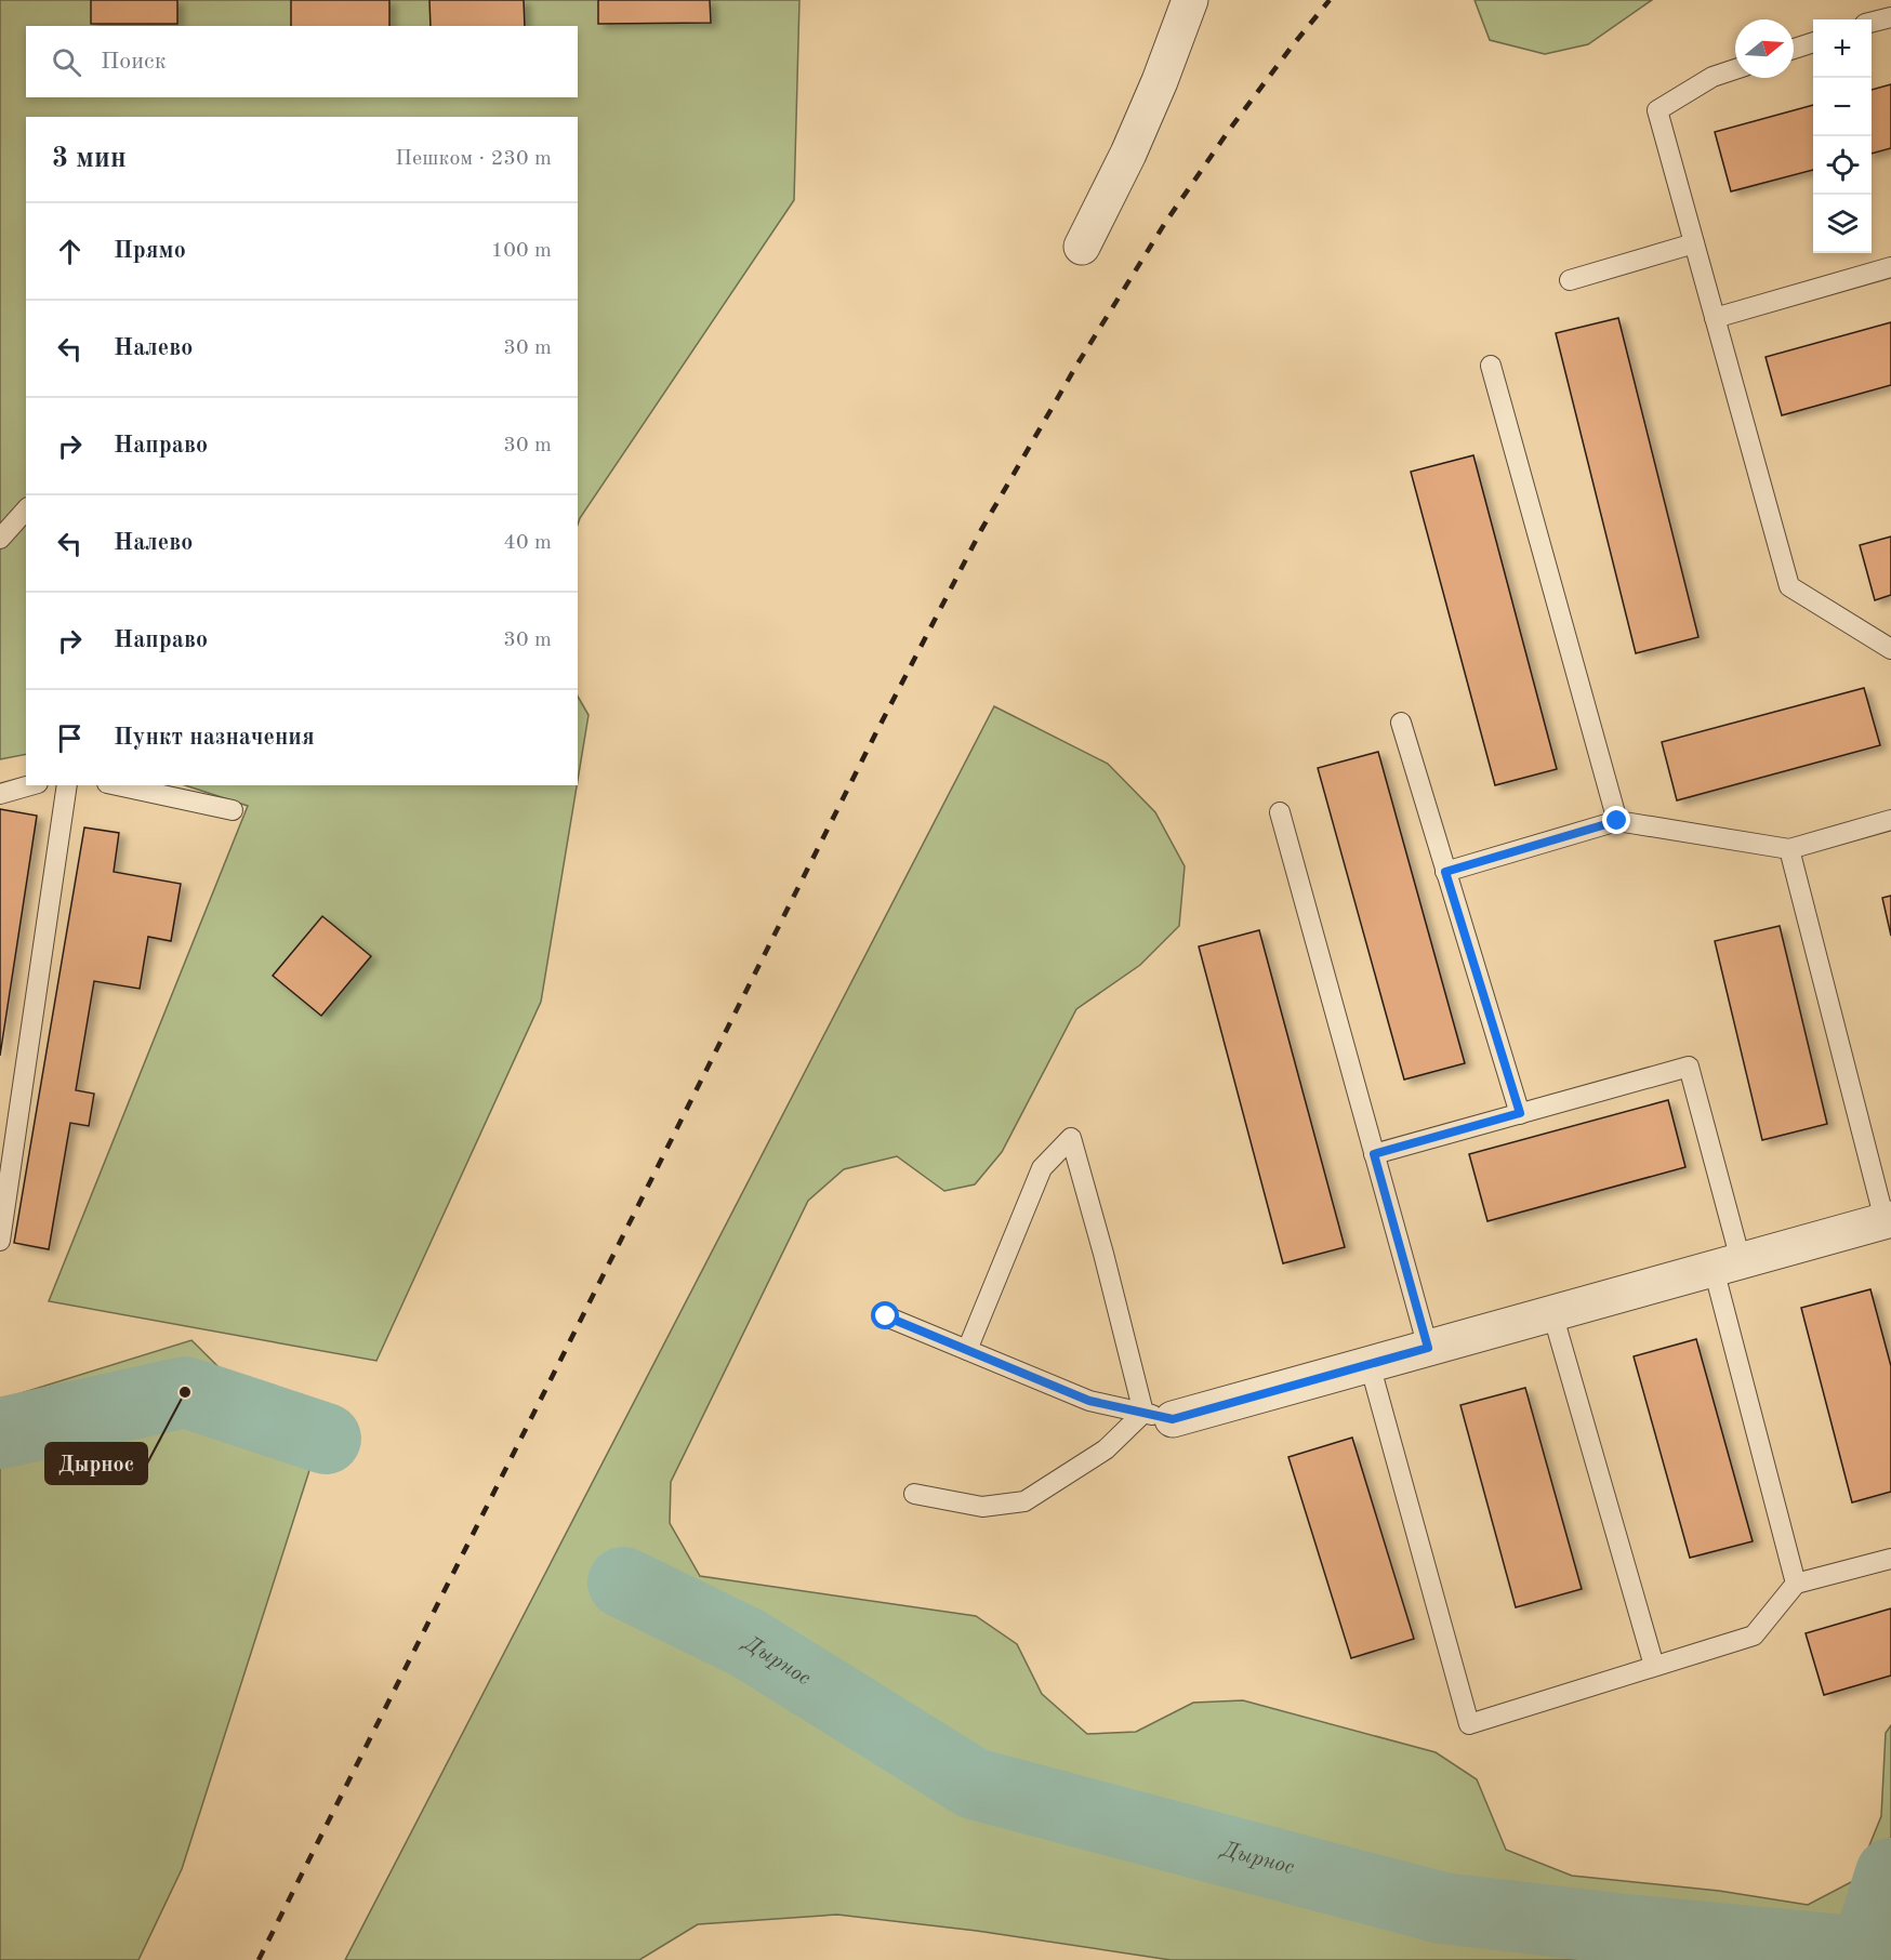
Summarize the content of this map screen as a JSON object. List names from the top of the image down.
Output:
{
  "water": ["Дырнос"],
  "places": ["Дырнос"],
  "north": "right",
  "page": {
    "map_buttons": ["+", "−"],
    "search": "Поиск",
    "heading": ["3 мин", "Пешком · 230 m"],
    "list": [
      ["Прямо", "100 m"],
      ["Налево", "30 m"],
      ["Направо", "30 m"],
      ["Налево", "40 m"],
      ["Направо", "30 m"],
      "Пункт назначения"
    ]
  }
}
